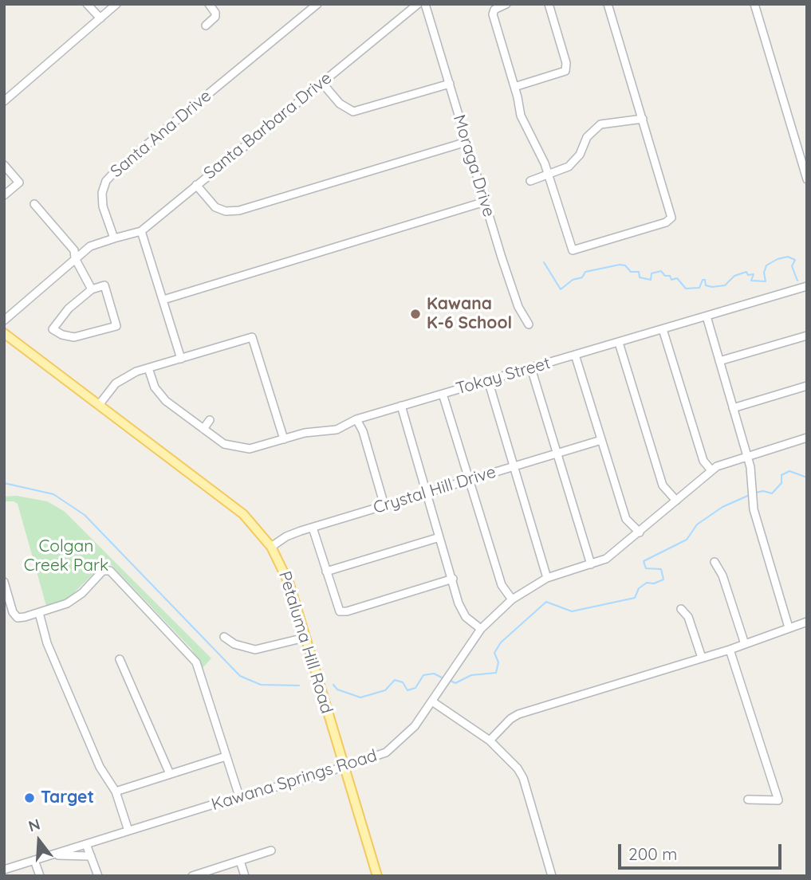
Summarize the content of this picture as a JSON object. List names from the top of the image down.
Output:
{
  "streets": {
    "main road": ["Petaluma Hill Road"],
    "street": [
      "Santa Barbara Drive",
      "Santa Ana Drive",
      "Moraga Drive",
      "Tokay Street",
      "Crystal Hill Drive",
      "Kawana Springs Road"
    ]
  },
  "crossings": [
    ["Santa Barbara Drive", "Santa Ana Drive"],
    ["Crystal Hill Drive", "Petaluma Hill Road"],
    ["Petaluma Hill Road", "Kawana Springs Road"]
  ],
  "parks": ["Colgan Creek Park"],
  "places": ["Kawana K-6 School", "Target"],
  "scale_bar": "200 m",
  "north": "top"
}
